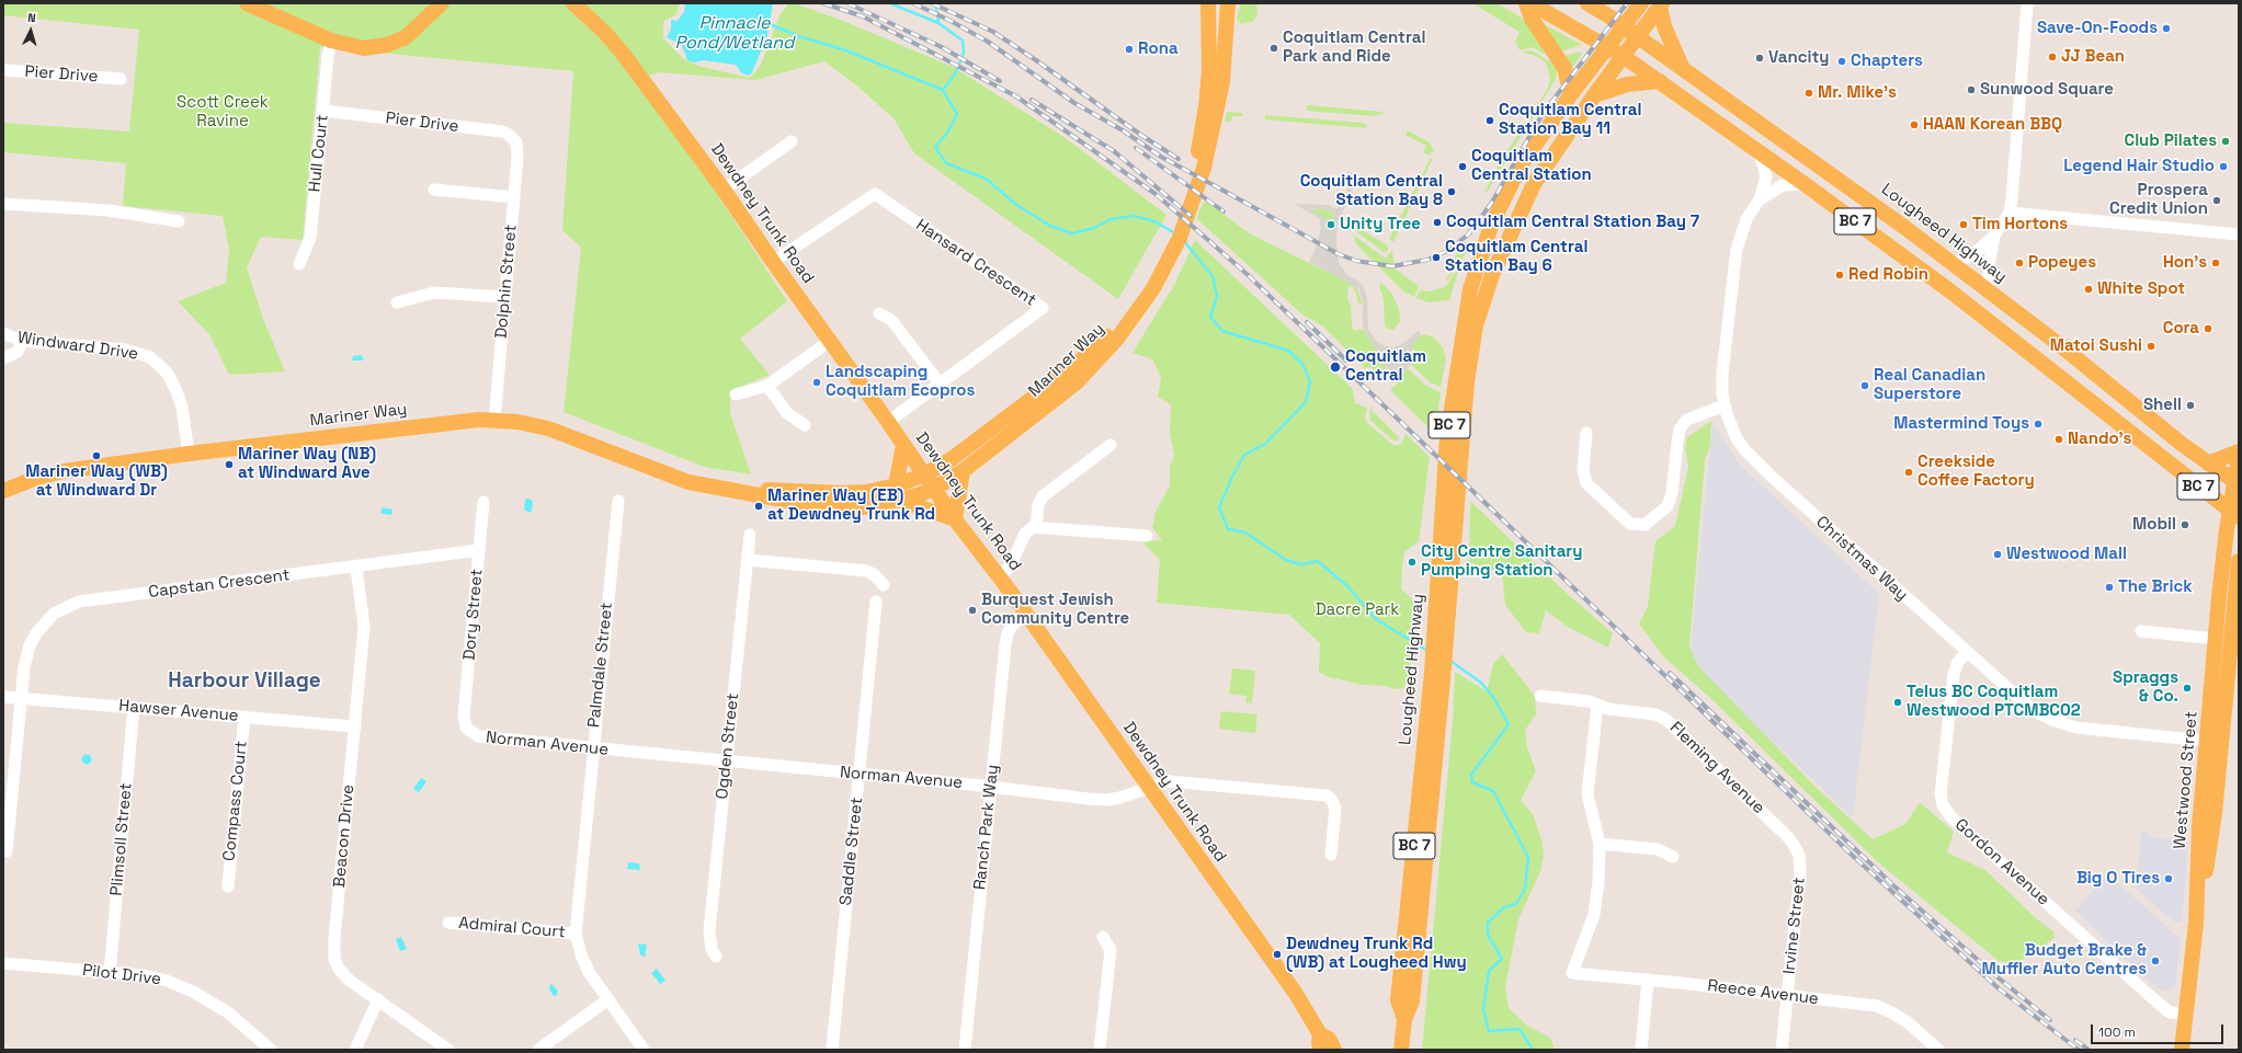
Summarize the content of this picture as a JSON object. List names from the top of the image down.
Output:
{
  "streets": {
    "main road": [
      "Dewdney Trunk Road",
      "BC 7",
      "Lougheed Highway",
      "Mariner Way",
      "Westwood Street"
    ],
    "street": [
      "Pier Drive",
      "Hull Court",
      "Hansard Crescent",
      "Dolphin Street",
      "Windward Drive",
      "Christmas Way",
      "Capstan Crescent",
      "Dory Street",
      "Palmdale Street",
      "Hawser Avenue",
      "Norman Avenue",
      "Ogden Street",
      "Fleming Avenue",
      "Compass Court",
      "Ranch Park Way",
      "Beacon Drive",
      "Plimsoll Street",
      "Saddle Street",
      "Gordon Avenue",
      "Irvine Street",
      "Admiral Court",
      "Pilot Drive",
      "Reece Avenue"
    ]
  },
  "crossings": [
    ["Pier Drive", "Hull Court"],
    ["Pier Drive", "Dolphin Street"],
    ["Dewdney Trunk Road", "Hansard Crescent"],
    ["Dewdney Trunk Road", "Mariner Way"],
    ["Dewdney Trunk Road", "Norman Avenue"],
    ["Dewdney Trunk Road", "Ranch Park Way"],
    ["BC 7", "Lougheed Highway"],
    ["BC 7", "Christmas Way"],
    ["BC 7", "Westwood Street"],
    ["Lougheed Highway", "Westwood Street"],
    ["Dolphin Street", "Mariner Way"],
    ["Windward Drive", "Mariner Way"],
    ["Christmas Way", "Westwood Street"],
    ["Christmas Way", "Gordon Avenue"],
    ["Capstan Crescent", "Dory Street"],
    ["Capstan Crescent", "Hawser Avenue"],
    ["Capstan Crescent", "Beacon Drive"],
    ["Dory Street", "Norman Avenue"],
    ["Palmdale Street", "Norman Avenue"],
    ["Palmdale Street", "Admiral Court"],
    ["Hawser Avenue", "Compass Court"],
    ["Hawser Avenue", "Beacon Drive"],
    ["Hawser Avenue", "Plimsoll Street"],
    ["Norman Avenue", "Ogden Street"],
    ["Norman Avenue", "Ranch Park Way"],
    ["Norman Avenue", "Saddle Street"],
    ["Fleming Avenue", "Irvine Street"],
    ["Westwood Street", "Gordon Avenue"],
    ["Plimsoll Street", "Pilot Drive"],
    ["Irvine Street", "Reece Avenue"]
  ],
  "districts": ["Harbour Village"],
  "water": ["Pinnacle Pond/Wetland"],
  "parks": ["Scott Creek Ravine", "Dacre Park"],
  "places": [
    "Save-On-Foods",
    "Coquitlam Central Park and Ride",
    "Rona",
    "JJ Bean",
    "Vancity",
    "Chapters",
    "Sunwood Square",
    "Mr. Mike's",
    "Coquitlam Central Station Bay 11",
    "HAAN Korean BBQ",
    "Club Pilates",
    "Coquitlam Central Station",
    "Legend Hair Studio",
    "Coquitlam Central Station Bay 8",
    "Prospera Credit Union",
    "Coquitlam Central Station Bay 7",
    "Unity Tree",
    "Tim Hortons",
    "Coquitlam Central Station Bay 6",
    "Popeyes",
    "Hon's",
    "Red Robin",
    "White Spot",
    "Cora",
    "Matoi Sushi",
    "Coquitlam Central",
    "Landscaping Coquitlam Ecopros",
    "Real Canadian Superstore",
    "Shell",
    "Mastermind Toys",
    "Nando's",
    "Mariner Way (WB) at Windward Dr",
    "Mariner Way (NB) at Windward Ave",
    "Creekside Coffee Factory",
    "Mariner Way (EB) at Dewdney Trunk Rd",
    "Mobil",
    "Westwood Mall",
    "City Centre Sanitary Pumping Station",
    "The Brick",
    "Burquest Jewish Community Centre",
    "Spraggs & Co.",
    "Telus BC Coquitlam Westwood PTCMBC02",
    "Big O Tires",
    "Dewdney Trunk Rd (WB) at Lougheed Hwy",
    "Budget Brake & Muffler Auto Centres"
  ],
  "scale_bar": "100 m",
  "north": "top"
}
